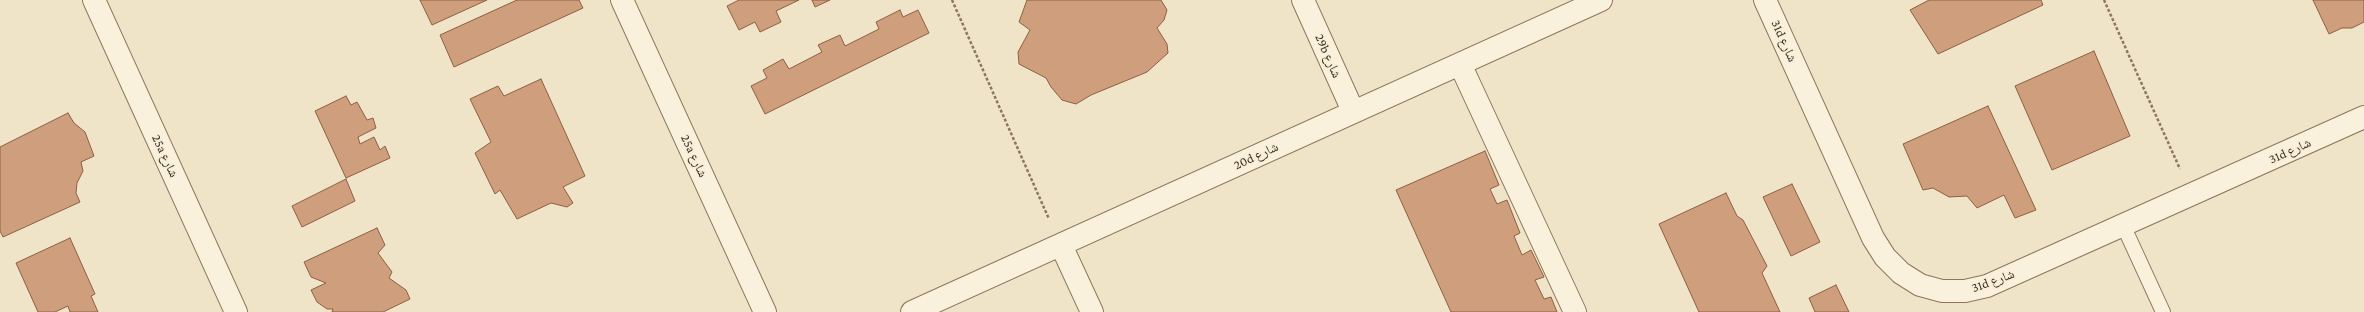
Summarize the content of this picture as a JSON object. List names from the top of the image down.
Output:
{
  "streets": {
    "street": [
      "31d شارع",
      "29b شارع",
      "25a شارع",
      "20d شارع"
    ]
  },
  "crossings": [
    ["29b شارع", "20d شارع"]
  ]
}
